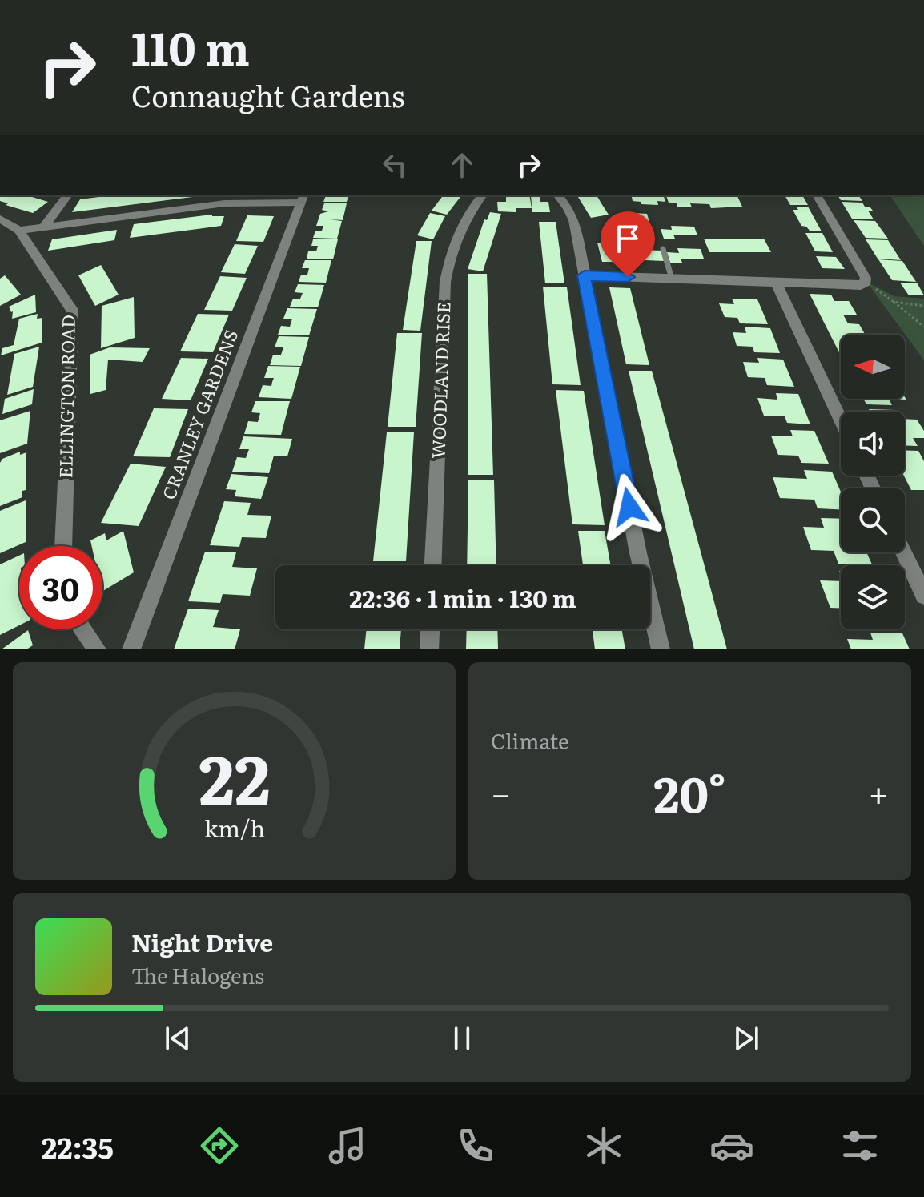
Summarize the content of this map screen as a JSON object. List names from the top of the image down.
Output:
{
  "streets": {
    "street": ["WOODLAND RISE", "ELLINGTON ROAD", "CRANLEY GARDENS"]
  },
  "north": "left",
  "page": {
    "turn": ["110 m", "Connaught Gardens"],
    "limit": "30",
    "trip": "22:36 · 1 min · 130 m",
    "tile": "Climate",
    "heat": ["−", "20°", "+"],
    "song": ["Night Drive", "The Halogens"],
    "tabs": "22:35",
    "gauge": ["22", "km/h"]
  }
}
